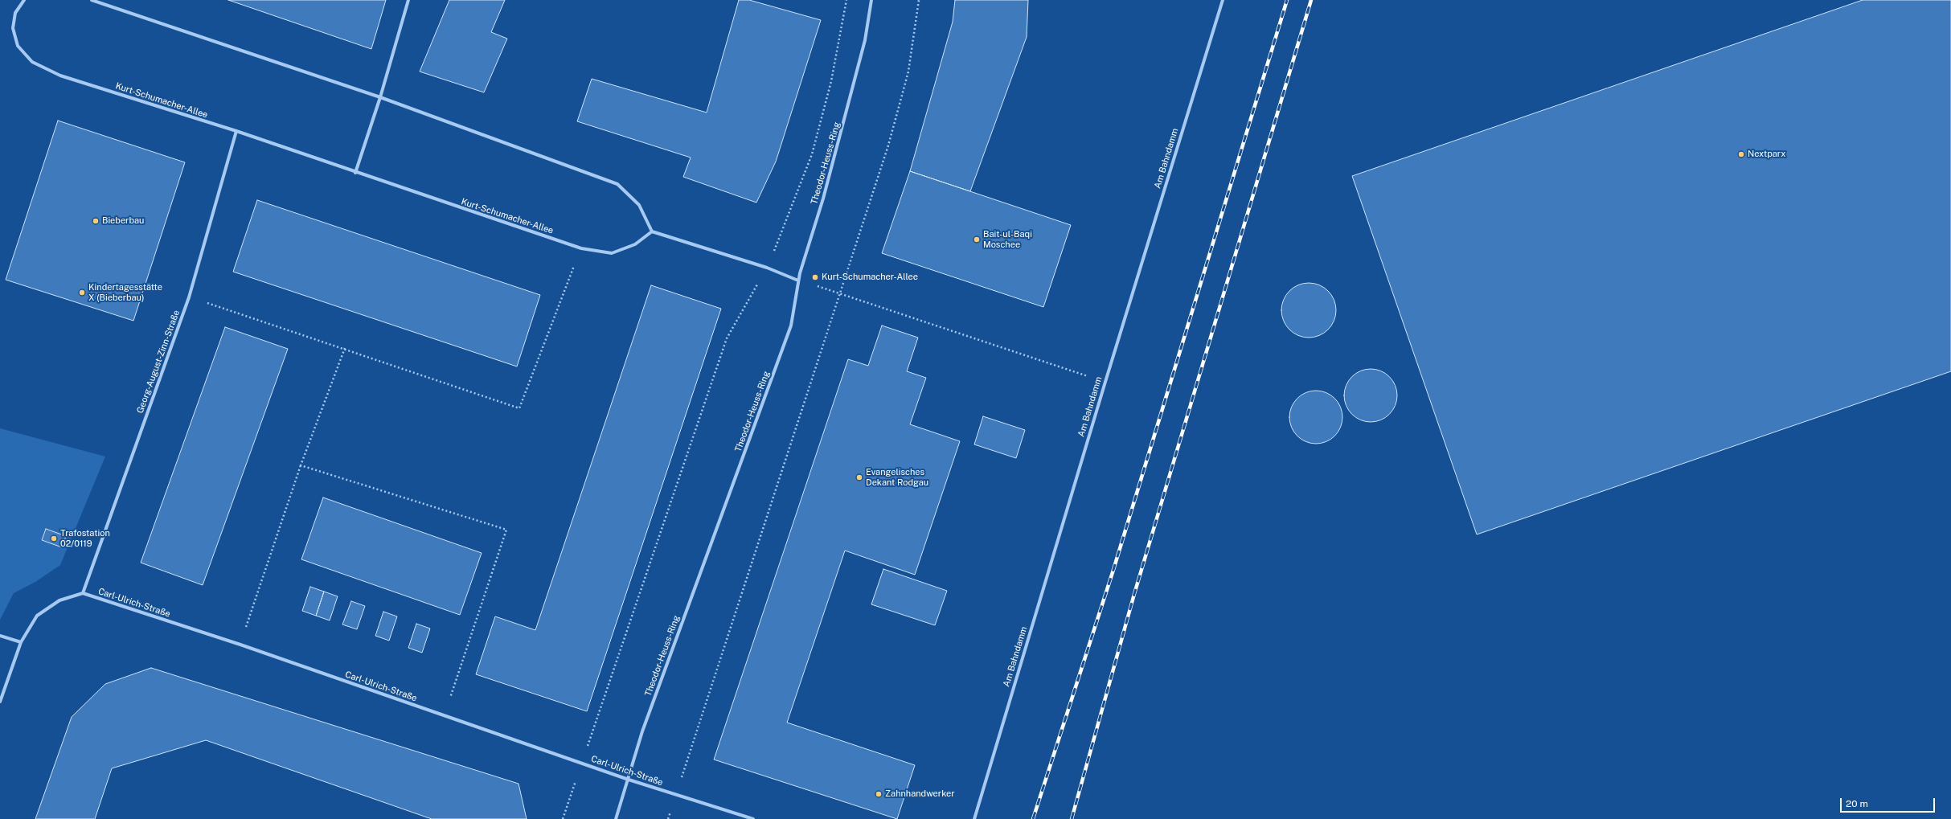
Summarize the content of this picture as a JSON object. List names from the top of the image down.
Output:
{
  "streets": {
    "street": [
      "Kurt-Schumacher-Allee",
      "Am Bahndamm",
      "Theodor-Heuss-Ring",
      "Georg-August-Zinn-Straße",
      "Carl-Ulrich-Straße"
    ]
  },
  "crossings": [
    ["Kurt-Schumacher-Allee", "Georg-August-Zinn-Straße"],
    ["Theodor-Heuss-Ring", "Carl-Ulrich-Straße"],
    ["Georg-August-Zinn-Straße", "Carl-Ulrich-Straße"]
  ],
  "places": [
    "Nextparx",
    "Bieberbau",
    "Bait-ul-Baqi Moschee",
    "Kurt-Schumacher-Allee",
    "Kindertagesstätte X (Bieberbau)",
    "Evangelisches Dekant Rodgau",
    "Trafostation 02/0119",
    "Zahnhandwerker"
  ],
  "scale_bar": "20 m"
}
